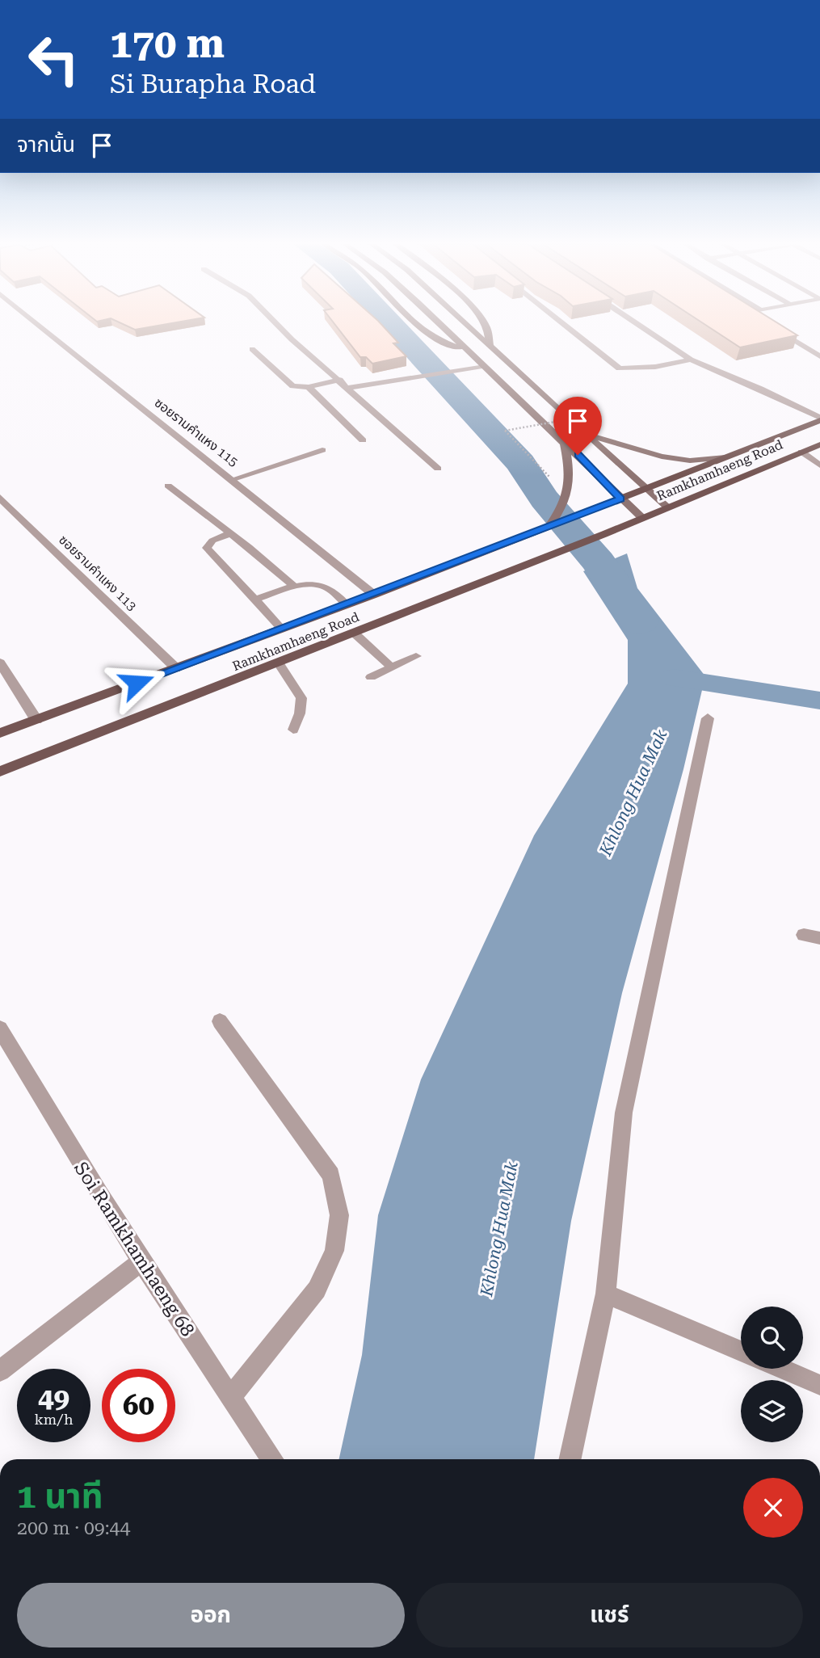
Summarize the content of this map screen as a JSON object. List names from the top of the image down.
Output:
{
  "streets": {
    "main road": ["Ramkhamhaeng Road"],
    "street": ["ซอยรามคำแหง 115", "ซอยรามคำแหง 113", "Soi Ramkhamhaeng 68"]
  },
  "crossings": [
    ["ซอยรามคำแหง 115", "Ramkhamhaeng Road"],
    ["Ramkhamhaeng Road", "ซอยรามคำแหง 113"]
  ],
  "water": ["Khlong Hua Mak"],
  "page": {
    "turn": ["170 m", "Si Burapha Road"],
    "then": "จากนั้น",
    "speed": "49 km/h",
    "limit": "60",
    "heading": ["1 นาที", "200 m · 09:44"],
    "buttons": ["ออก", "แชร์"]
  }
}
